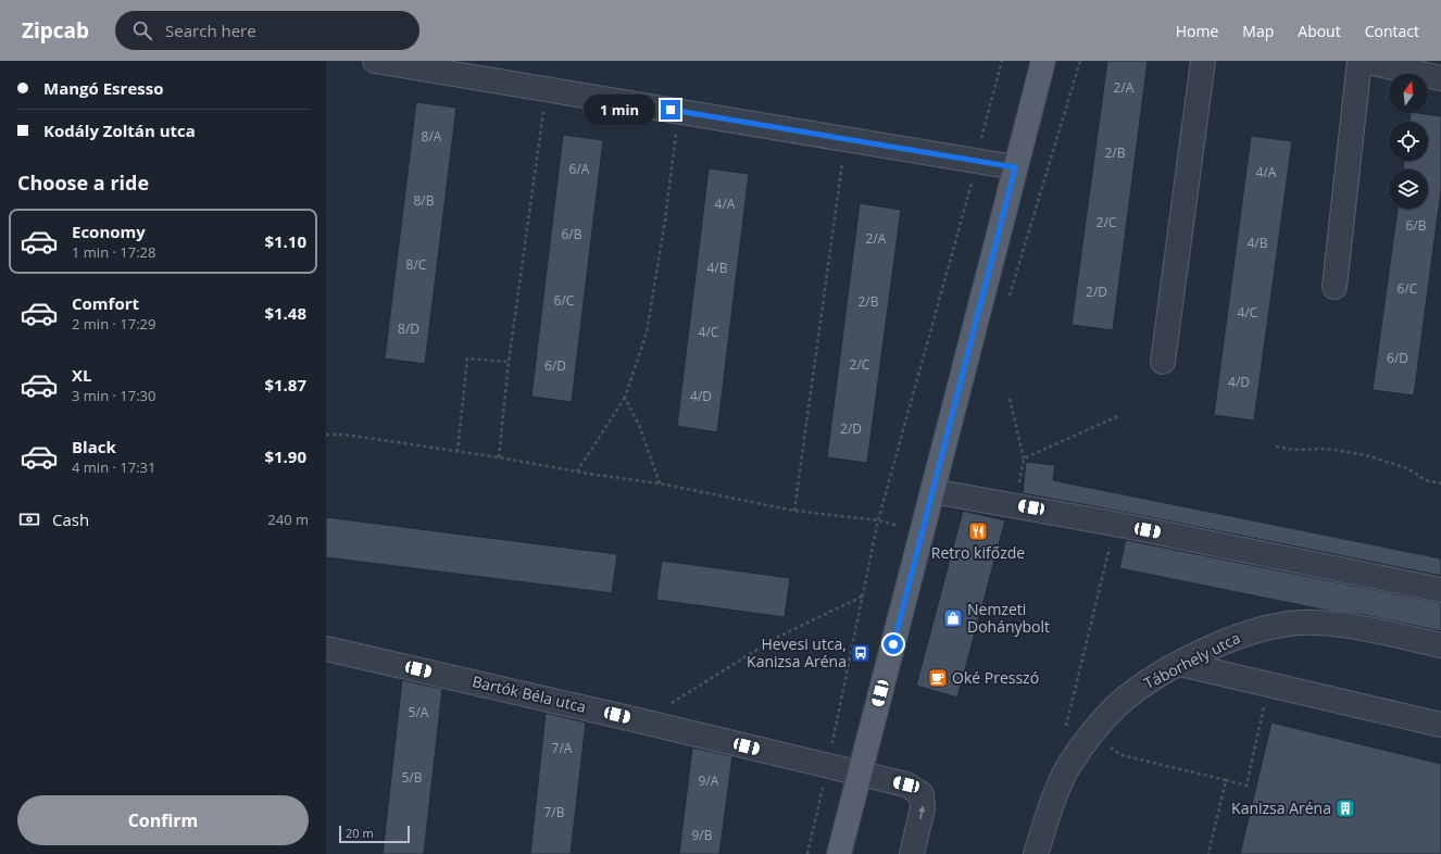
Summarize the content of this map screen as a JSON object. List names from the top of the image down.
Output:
{
  "streets": {
    "street": ["Táborhely utca", "Bartók Béla utca"]
  },
  "places": {
    "restaurant": ["Retro kifőzde"],
    "shop": ["Nemzeti Dohánybolt"],
    "bus stop": ["Hevesi utca, Kanizsa Aréna"],
    "cafe": ["Oké Presszó"],
    "building": ["Kanizsa Aréna"]
  },
  "house_numbers": [
    "2/A",
    "8/A",
    "2/B",
    "6/A",
    "4/A",
    "8/B",
    "4/A",
    "2/C",
    "6/B",
    "6/B",
    "2/A",
    "4/B",
    "8/C",
    "4/B",
    "6/C",
    "2/D",
    "6/C",
    "2/B",
    "4/C",
    "8/D",
    "4/C",
    "6/D",
    "2/C",
    "6/D",
    "4/D",
    "4/D",
    "2/D",
    "5/A",
    "7/A",
    "5/B",
    "9/A",
    "7/B",
    "9/B"
  ],
  "scale_bar": "20 m",
  "north": "top",
  "page": {
    "header": "Zipcab",
    "search": "Search here",
    "nav": [
      "Home",
      "Map",
      "About",
      "Contact"
    ],
    "banner": ["Mangó Esresso", "Kodály Zoltán utca"],
    "bubble": "1 min",
    "heading": "Choose a ride",
    "list": [
      {
        "name": "Economy",
        "note": "1 min · 17:28",
        "value": "$1.10"
      },
      {
        "name": "Comfort",
        "note": "2 min · 17:29",
        "value": "$1.48"
      },
      {
        "name": "XL",
        "note": "3 min · 17:30",
        "value": "$1.87"
      },
      {
        "name": "Black",
        "note": "4 min · 17:31",
        "value": "$1.90"
      }
    ],
    "pay": ["Cash", "240 m"],
    "buttons": "Confirm",
    "scale": "20 m"
  }
}
